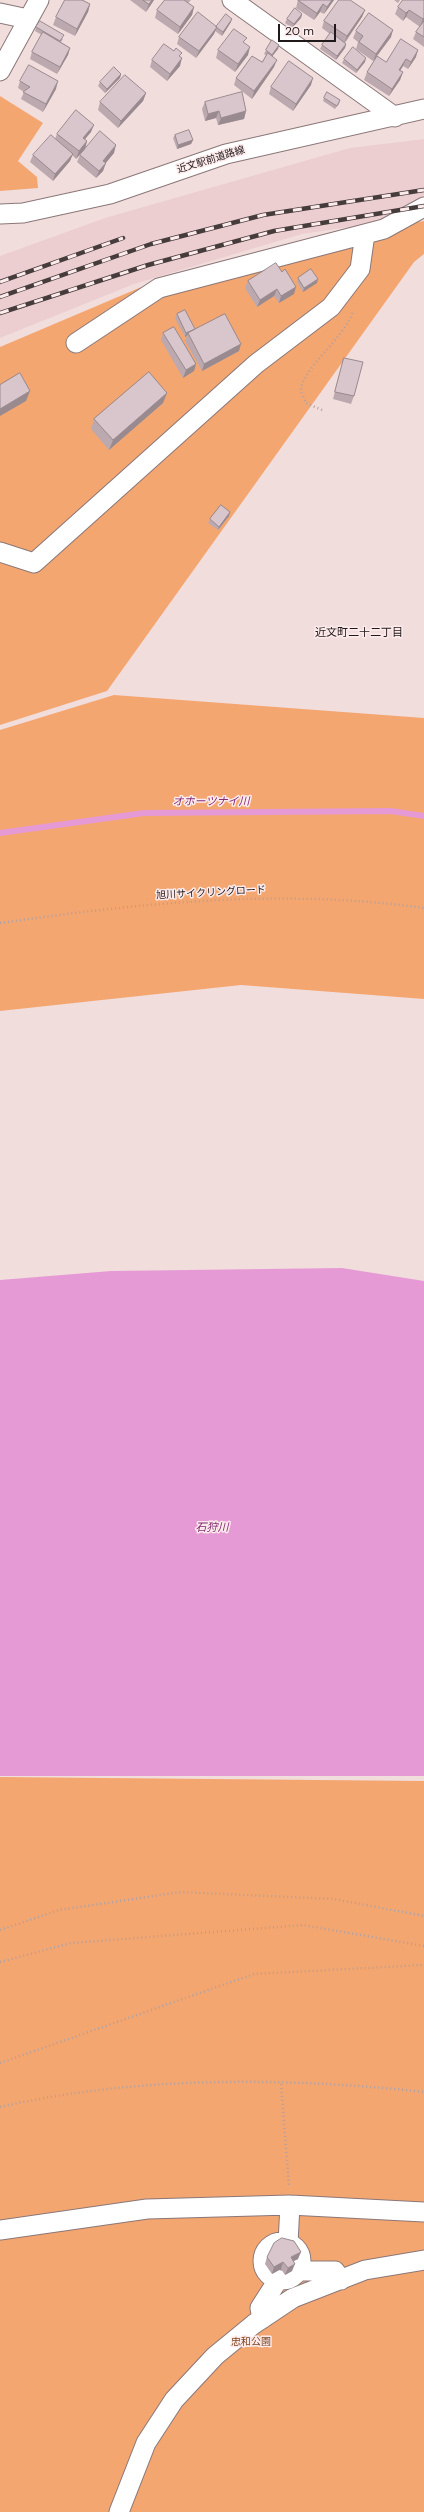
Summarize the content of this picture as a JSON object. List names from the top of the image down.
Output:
{
  "streets": {
    "street": ["近文駅前道路線"],
    "path": ["旭川サイクリングロード"]
  },
  "districts": ["近文町二十二丁目"],
  "water": ["オホーツナイ川", "石狩川"],
  "parks": ["忠和公園"],
  "scale_bar": "20 m"
}
